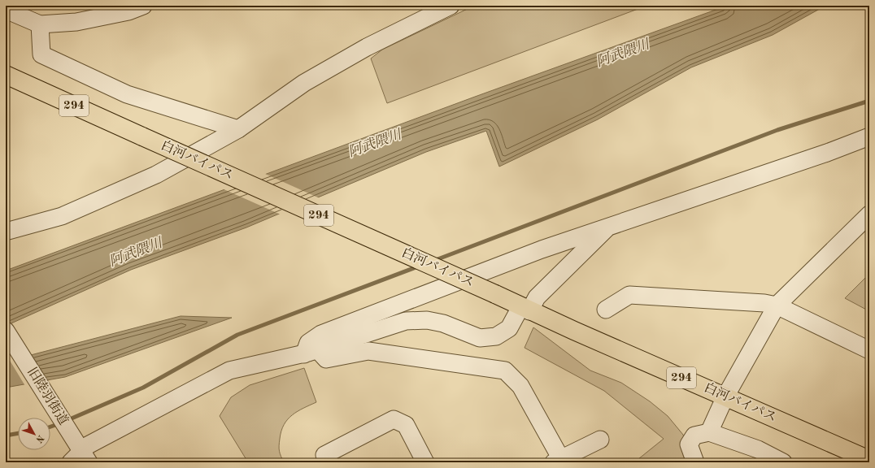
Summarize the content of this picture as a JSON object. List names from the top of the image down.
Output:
{
  "streets": {
    "highway": ["294", "白河バイパス"],
    "street": ["旧陸羽街道"]
  },
  "water": ["阿武隈川"],
  "north": "bottom right"
}
